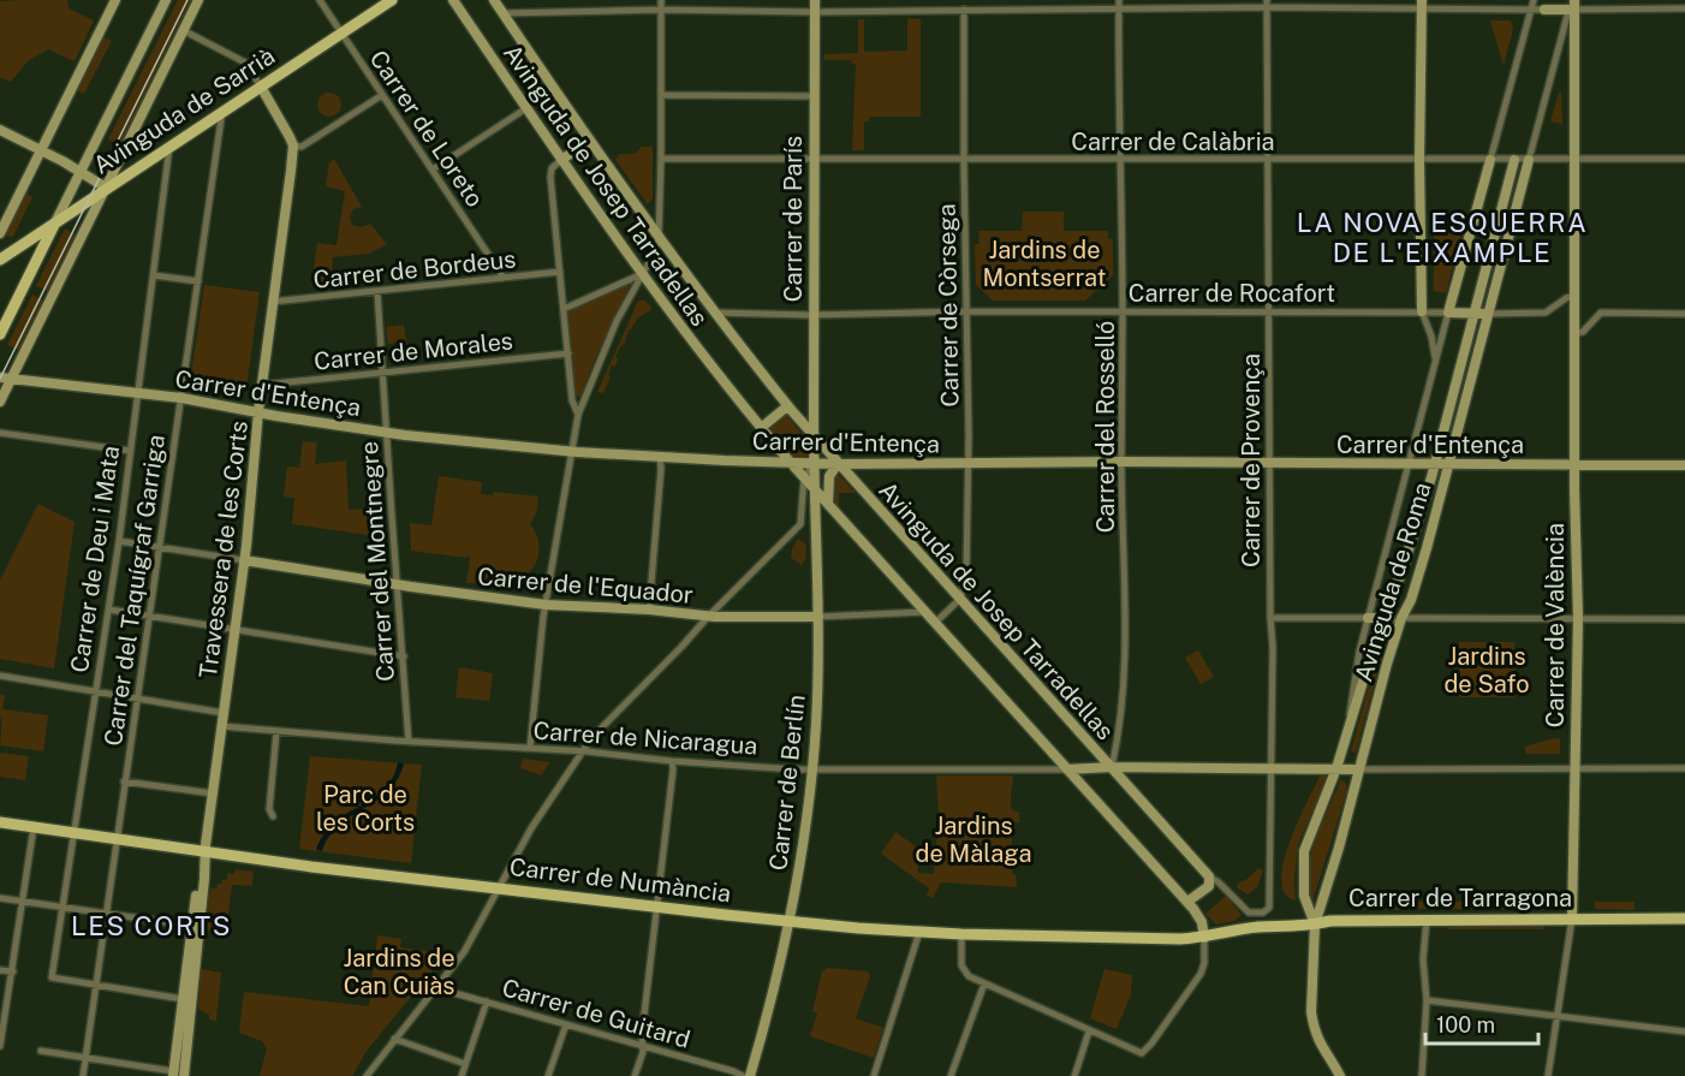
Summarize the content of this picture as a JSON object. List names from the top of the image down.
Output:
{
  "streets": {
    "main road": [
      "Avinguda de Sarrià",
      "Avinguda de Josep Tarradellas",
      "Carrer de París",
      "Carrer d'Entença",
      "Travessera de les Corts",
      "Avinguda de Roma",
      "Carrer de l'Equador",
      "Carrer de València",
      "Carrer de Berlín",
      "Carrer de Numància",
      "Carrer de Tarragona"
    ],
    "street": [
      "Carrer de Loreto",
      "Carrer de Calàbria",
      "Carrer de Bordeus",
      "Carrer de Rocafort",
      "Carrer de Còrsega",
      "Carrer de Morales",
      "Carrer del Rosselló",
      "Carrer de Provença",
      "Carrer de Deu i Mata",
      "Carrer del Montnegre",
      "Carrer del Taquígraf Garriga",
      "Carrer de Nicaragua",
      "Carrer de Guitard"
    ]
  },
  "crossings": [
    ["Avinguda de Sarrià", "Carrer de Loreto"],
    ["Avinguda de Sarrià", "Carrer de Deu i Mata"],
    ["Avinguda de Sarrià", "Carrer del Taquígraf Garriga"],
    ["Carrer de Loreto", "Carrer de Bordeus"],
    ["Carrer de Calàbria", "Carrer de París"],
    ["Carrer de Calàbria", "Carrer de Còrsega"],
    ["Carrer de Calàbria", "Carrer del Rosselló"],
    ["Carrer de Calàbria", "Carrer de Provença"],
    ["Carrer de Calàbria", "Avinguda de Roma"],
    ["Carrer de Calàbria", "Carrer de València"],
    ["Avinguda de Josep Tarradellas", "Carrer de París"],
    ["Avinguda de Josep Tarradellas", "Carrer de Rocafort"],
    ["Avinguda de Josep Tarradellas", "Carrer de Còrsega"],
    ["Avinguda de Josep Tarradellas", "Carrer d'Entença"],
    ["Avinguda de Josep Tarradellas", "Carrer del Rosselló"],
    ["Avinguda de Josep Tarradellas", "Carrer de Provença"],
    ["Avinguda de Josep Tarradellas", "Carrer de l'Equador"],
    ["Avinguda de Josep Tarradellas", "Carrer de Nicaragua"],
    ["Avinguda de Josep Tarradellas", "Carrer de Berlín"],
    ["Avinguda de Josep Tarradellas", "Carrer de Numància"],
    ["Carrer de París", "Carrer de Rocafort"],
    ["Carrer de Bordeus", "Travessera de les Corts"],
    ["Carrer de Bordeus", "Carrer del Montnegre"],
    ["Carrer de Rocafort", "Carrer de Còrsega"],
    ["Carrer de Rocafort", "Carrer del Rosselló"],
    ["Carrer de Rocafort", "Carrer de Provença"],
    ["Carrer de Rocafort", "Avinguda de Roma"],
    ["Carrer de Còrsega", "Carrer d'Entença"],
    ["Carrer de Morales", "Travessera de les Corts"],
    ["Carrer de Morales", "Carrer del Montnegre"],
    ["Carrer d'Entença", "Carrer del Rosselló"],
    ["Carrer d'Entença", "Carrer de Provença"],
    ["Carrer d'Entença", "Travessera de les Corts"],
    ["Carrer d'Entença", "Carrer de Deu i Mata"],
    ["Carrer d'Entença", "Carrer del Montnegre"],
    ["Carrer d'Entença", "Avinguda de Roma"],
    ["Carrer d'Entença", "Carrer del Taquígraf Garriga"],
    ["Carrer d'Entença", "Carrer de València"],
    ["Travessera de les Corts", "Carrer de l'Equador"],
    ["Travessera de les Corts", "Carrer de Nicaragua"],
    ["Travessera de les Corts", "Carrer de Numància"],
    ["Carrer de Deu i Mata", "Carrer del Taquígraf Garriga"],
    ["Carrer de Deu i Mata", "Carrer de Numància"],
    ["Carrer del Montnegre", "Carrer de l'Equador"],
    ["Carrer del Montnegre", "Carrer de Nicaragua"],
    ["Avinguda de Roma", "Carrer de València"],
    ["Avinguda de Roma", "Carrer de Tarragona"],
    ["Carrer de l'Equador", "Carrer de Berlín"],
    ["Carrer del Taquígraf Garriga", "Carrer de Numància"],
    ["Carrer de València", "Carrer de Tarragona"],
    ["Carrer de Nicaragua", "Carrer de Berlín"],
    ["Carrer de Berlín", "Carrer de Numància"],
    ["Carrer de Numància", "Carrer de Tarragona"]
  ],
  "districts": ["LA NOVA ESQUERRA DE L'EIXAMPLE", "LES CORTS"],
  "parks": [
    "Jardins de Montserrat",
    "Jardins de Safo",
    "Parc de les Corts",
    "Jardins de Màlaga",
    "Jardins de Can Cuiàs"
  ],
  "scale_bar": "100 m"
}
